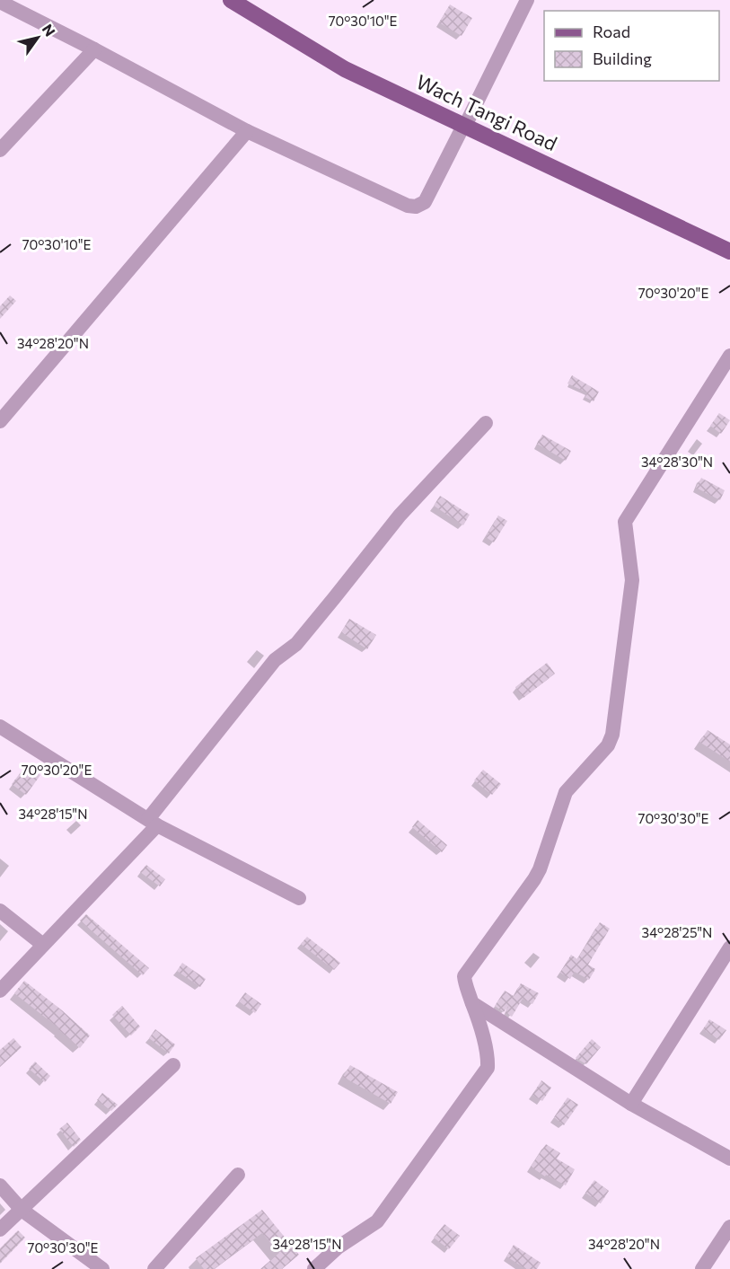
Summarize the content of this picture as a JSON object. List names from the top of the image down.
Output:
{
  "streets": {
    "main road": ["Wach Tangi Road"]
  },
  "legend": ["Road", "Building"],
  "north": "top right",
  "coordinates": [
    "70°30'10\"E",
    "70°30'20\"E",
    "34°28'20\"N",
    "34°28'30\"N",
    "34°28'15\"N",
    "70°30'30\"E",
    "34°28'25\"N"
  ]
}
